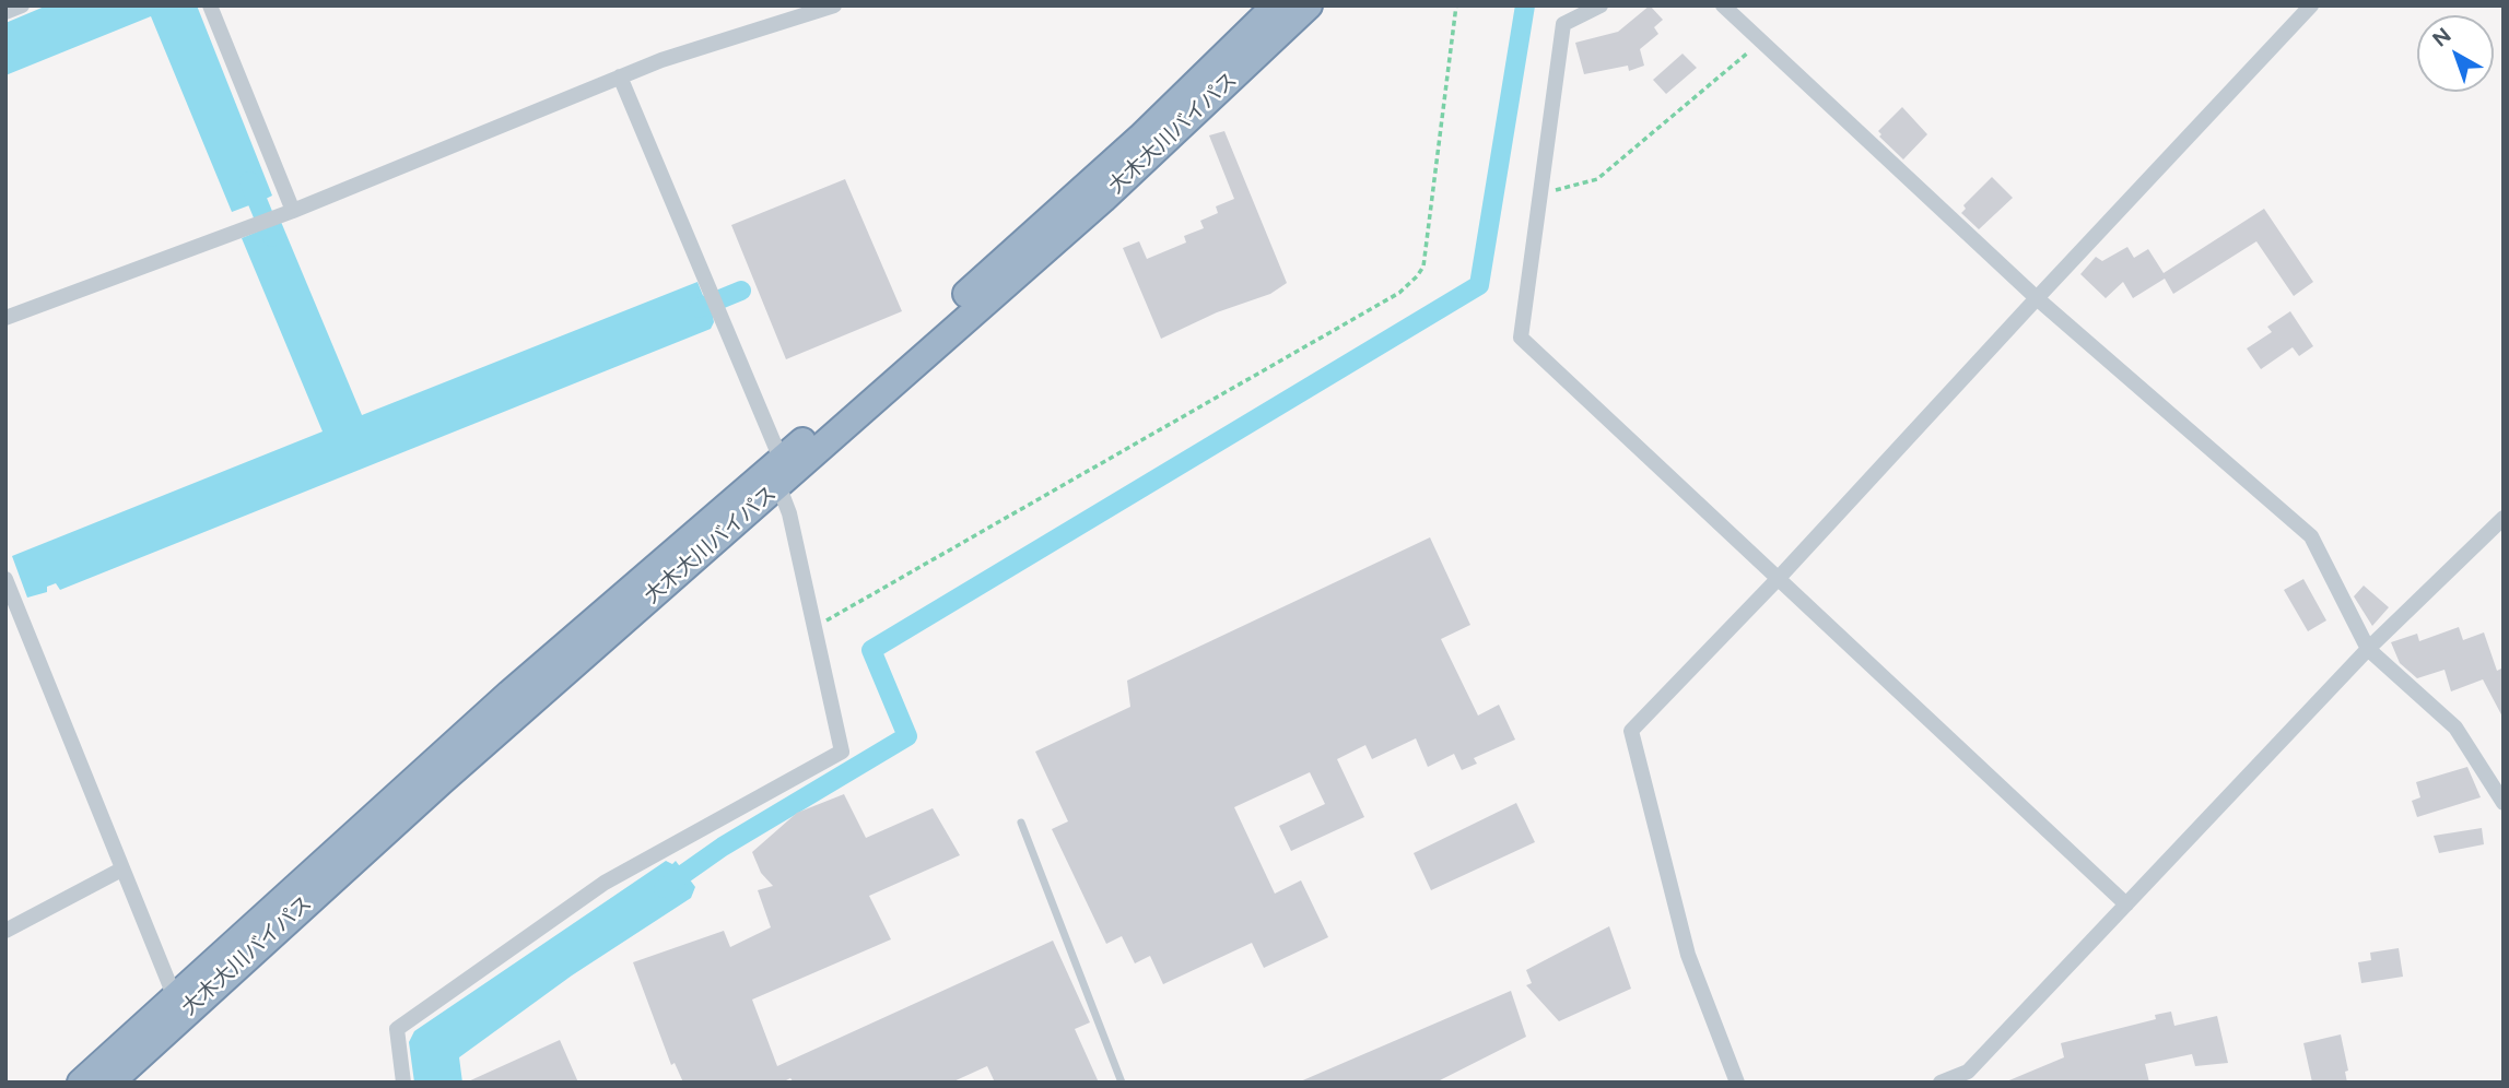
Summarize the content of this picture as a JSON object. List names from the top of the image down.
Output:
{
  "streets": {
    "highway": ["大木大川バイパス"]
  },
  "north": "top left"
}
